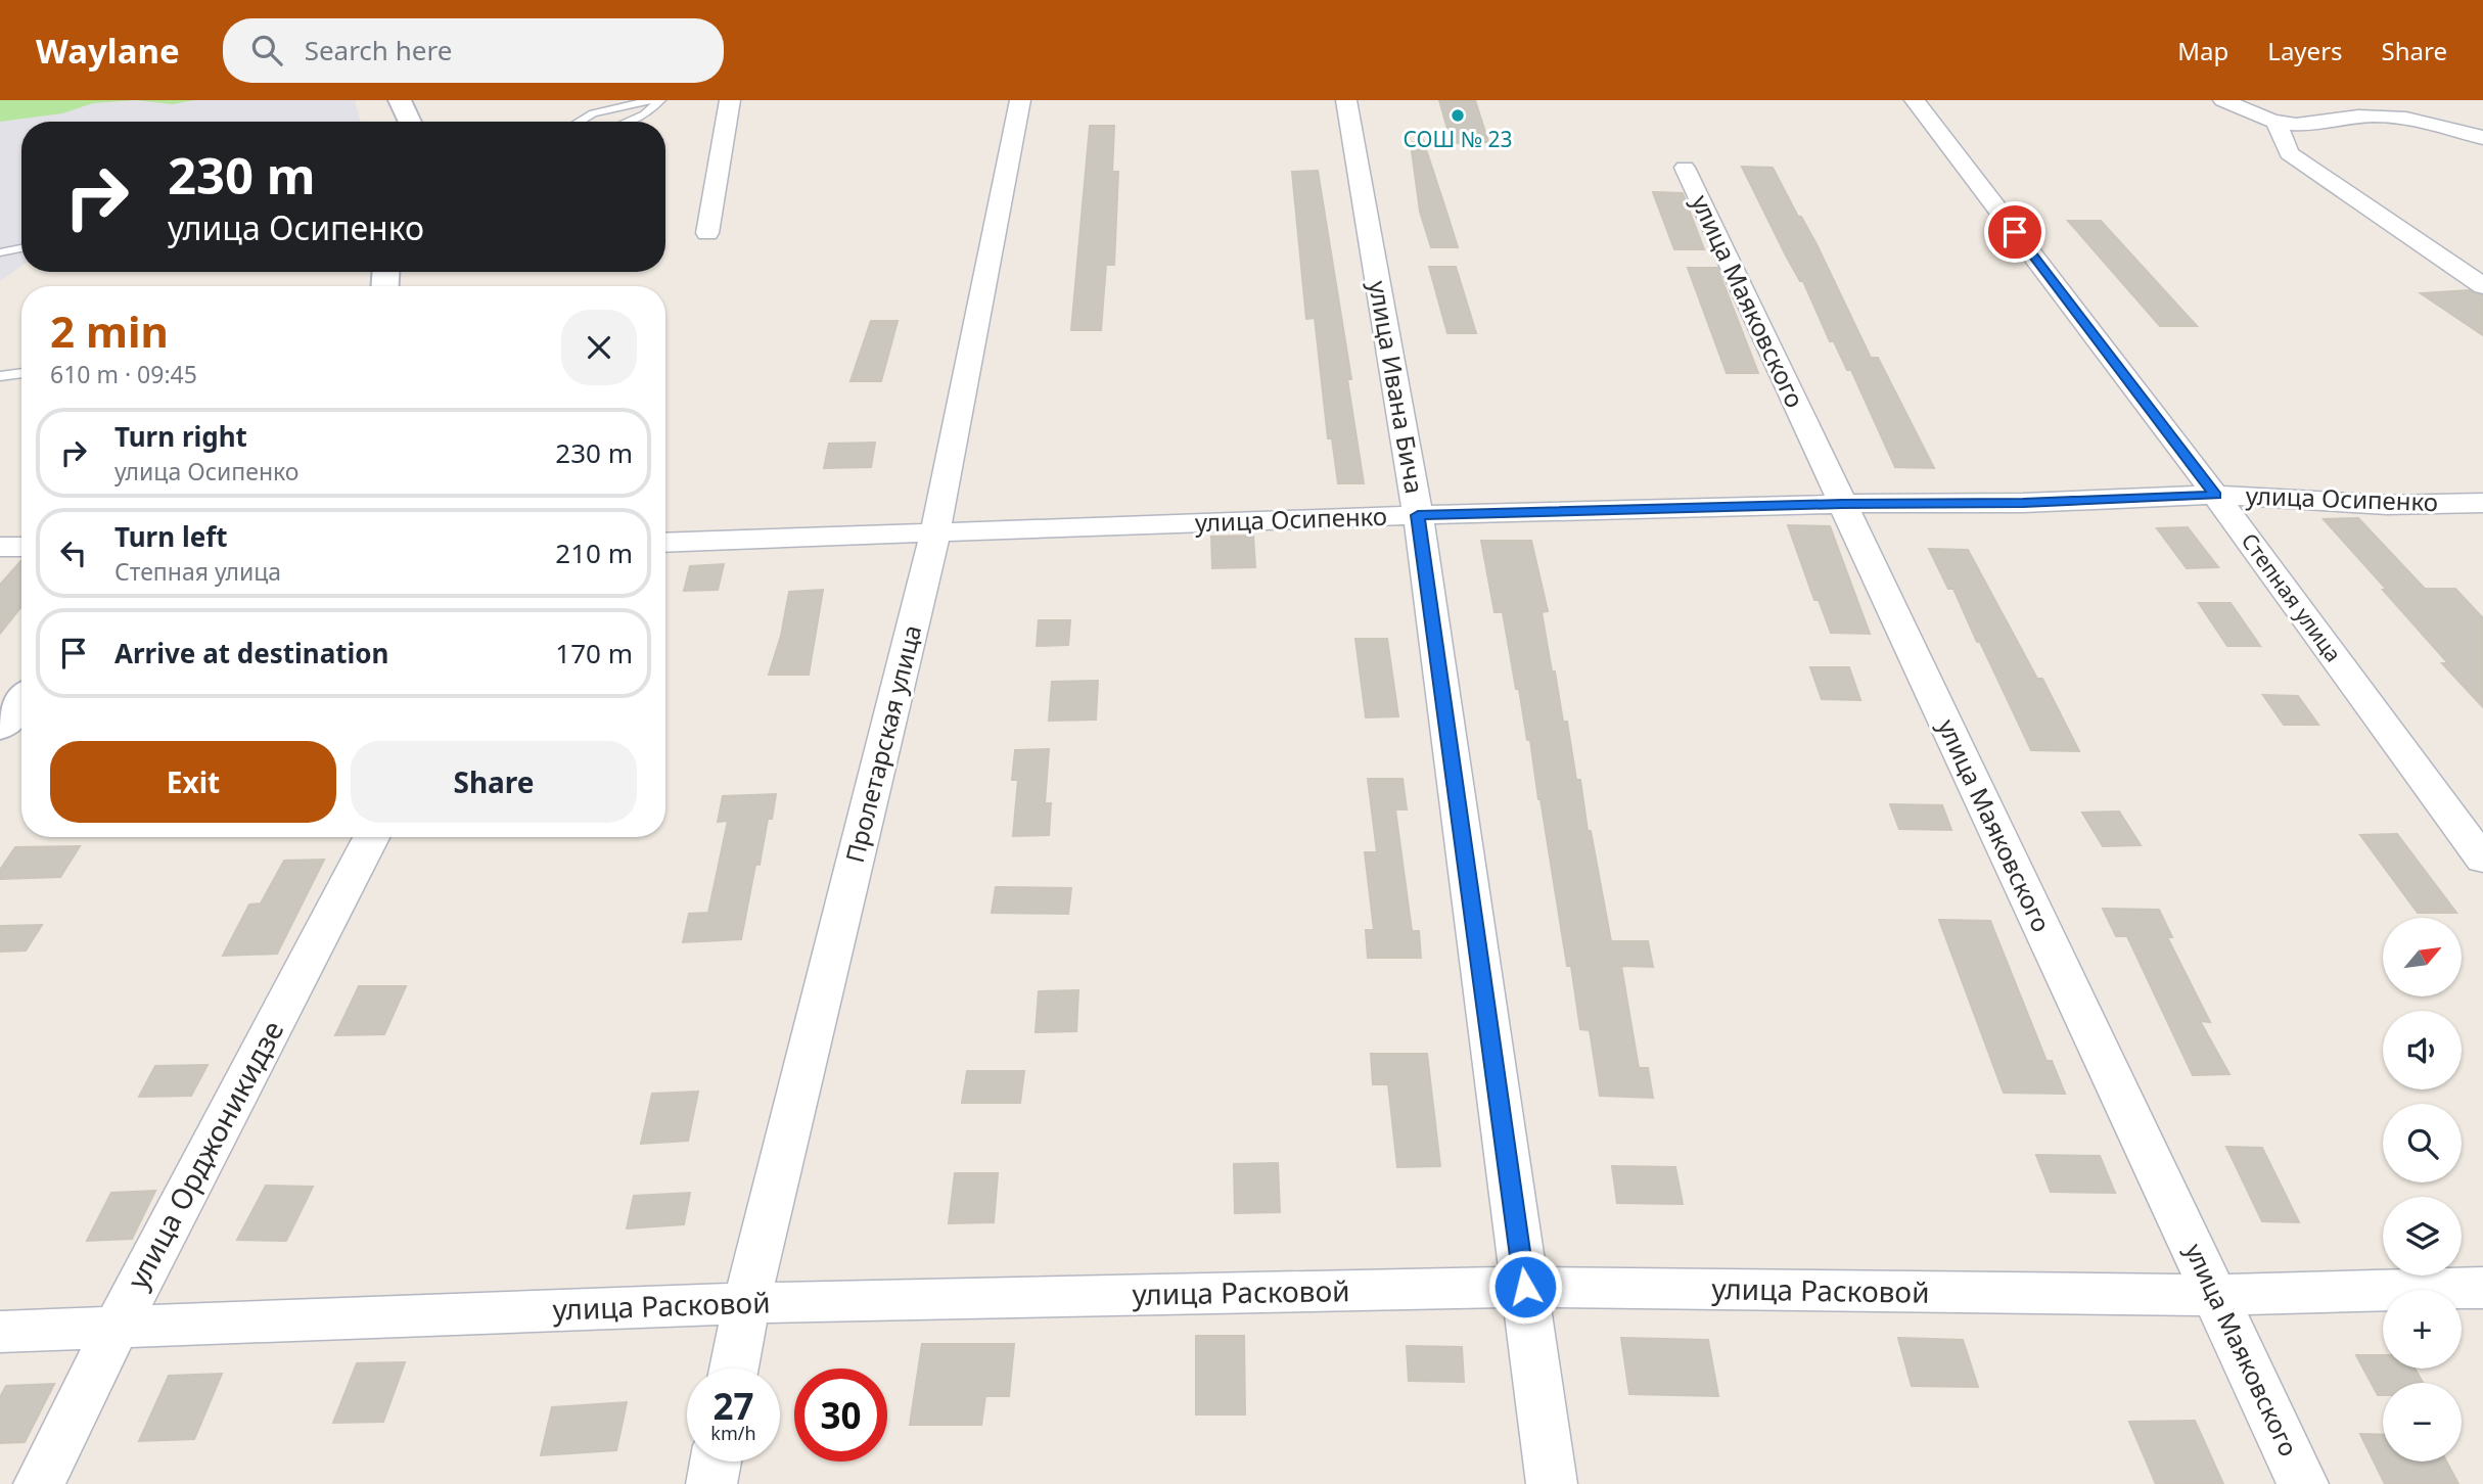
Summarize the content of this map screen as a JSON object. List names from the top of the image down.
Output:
{
  "streets": {
    "street": [
      "улица Маяковского",
      "улица Ивана Бича",
      "улица Осипенко",
      "Степная улица",
      "Пролетарская улица",
      "улица Орджоникидзе",
      "улица Расковой"
    ]
  },
  "crossings": [
    ["улица Маяковского", "улица Осипенко"],
    ["улица Маяковского", "улица Расковой"],
    ["улица Ивана Бича", "улица Осипенко"],
    ["улица Ивана Бича", "улица Расковой"],
    ["улица Осипенко", "Степная улица"],
    ["улица Осипенко", "Пролетарская улица"],
    ["Пролетарская улица", "улица Расковой"],
    ["улица Орджоникидзе", "улица Расковой"]
  ],
  "places": ["СОШ № 23"],
  "north": "top right",
  "page": {
    "header": "Waylane",
    "search": "Search here",
    "nav": ["Map", "Layers", "Share"],
    "turn": ["230 m", "улица Осипенко"],
    "heading": ["2 min", "610 m · 09:45"],
    "list": [
      {
        "name": "Turn right",
        "note": "улица Осипенко",
        "value": "230 m"
      },
      {
        "name": "Turn left",
        "note": "Степная улица",
        "value": "210 m"
      },
      {
        "name": "Arrive at destination",
        "value": "170 m"
      }
    ],
    "buttons": ["Exit", "Share"],
    "map_buttons": ["+", "−"],
    "speed": "27 km/h",
    "limit": "30"
  }
}
